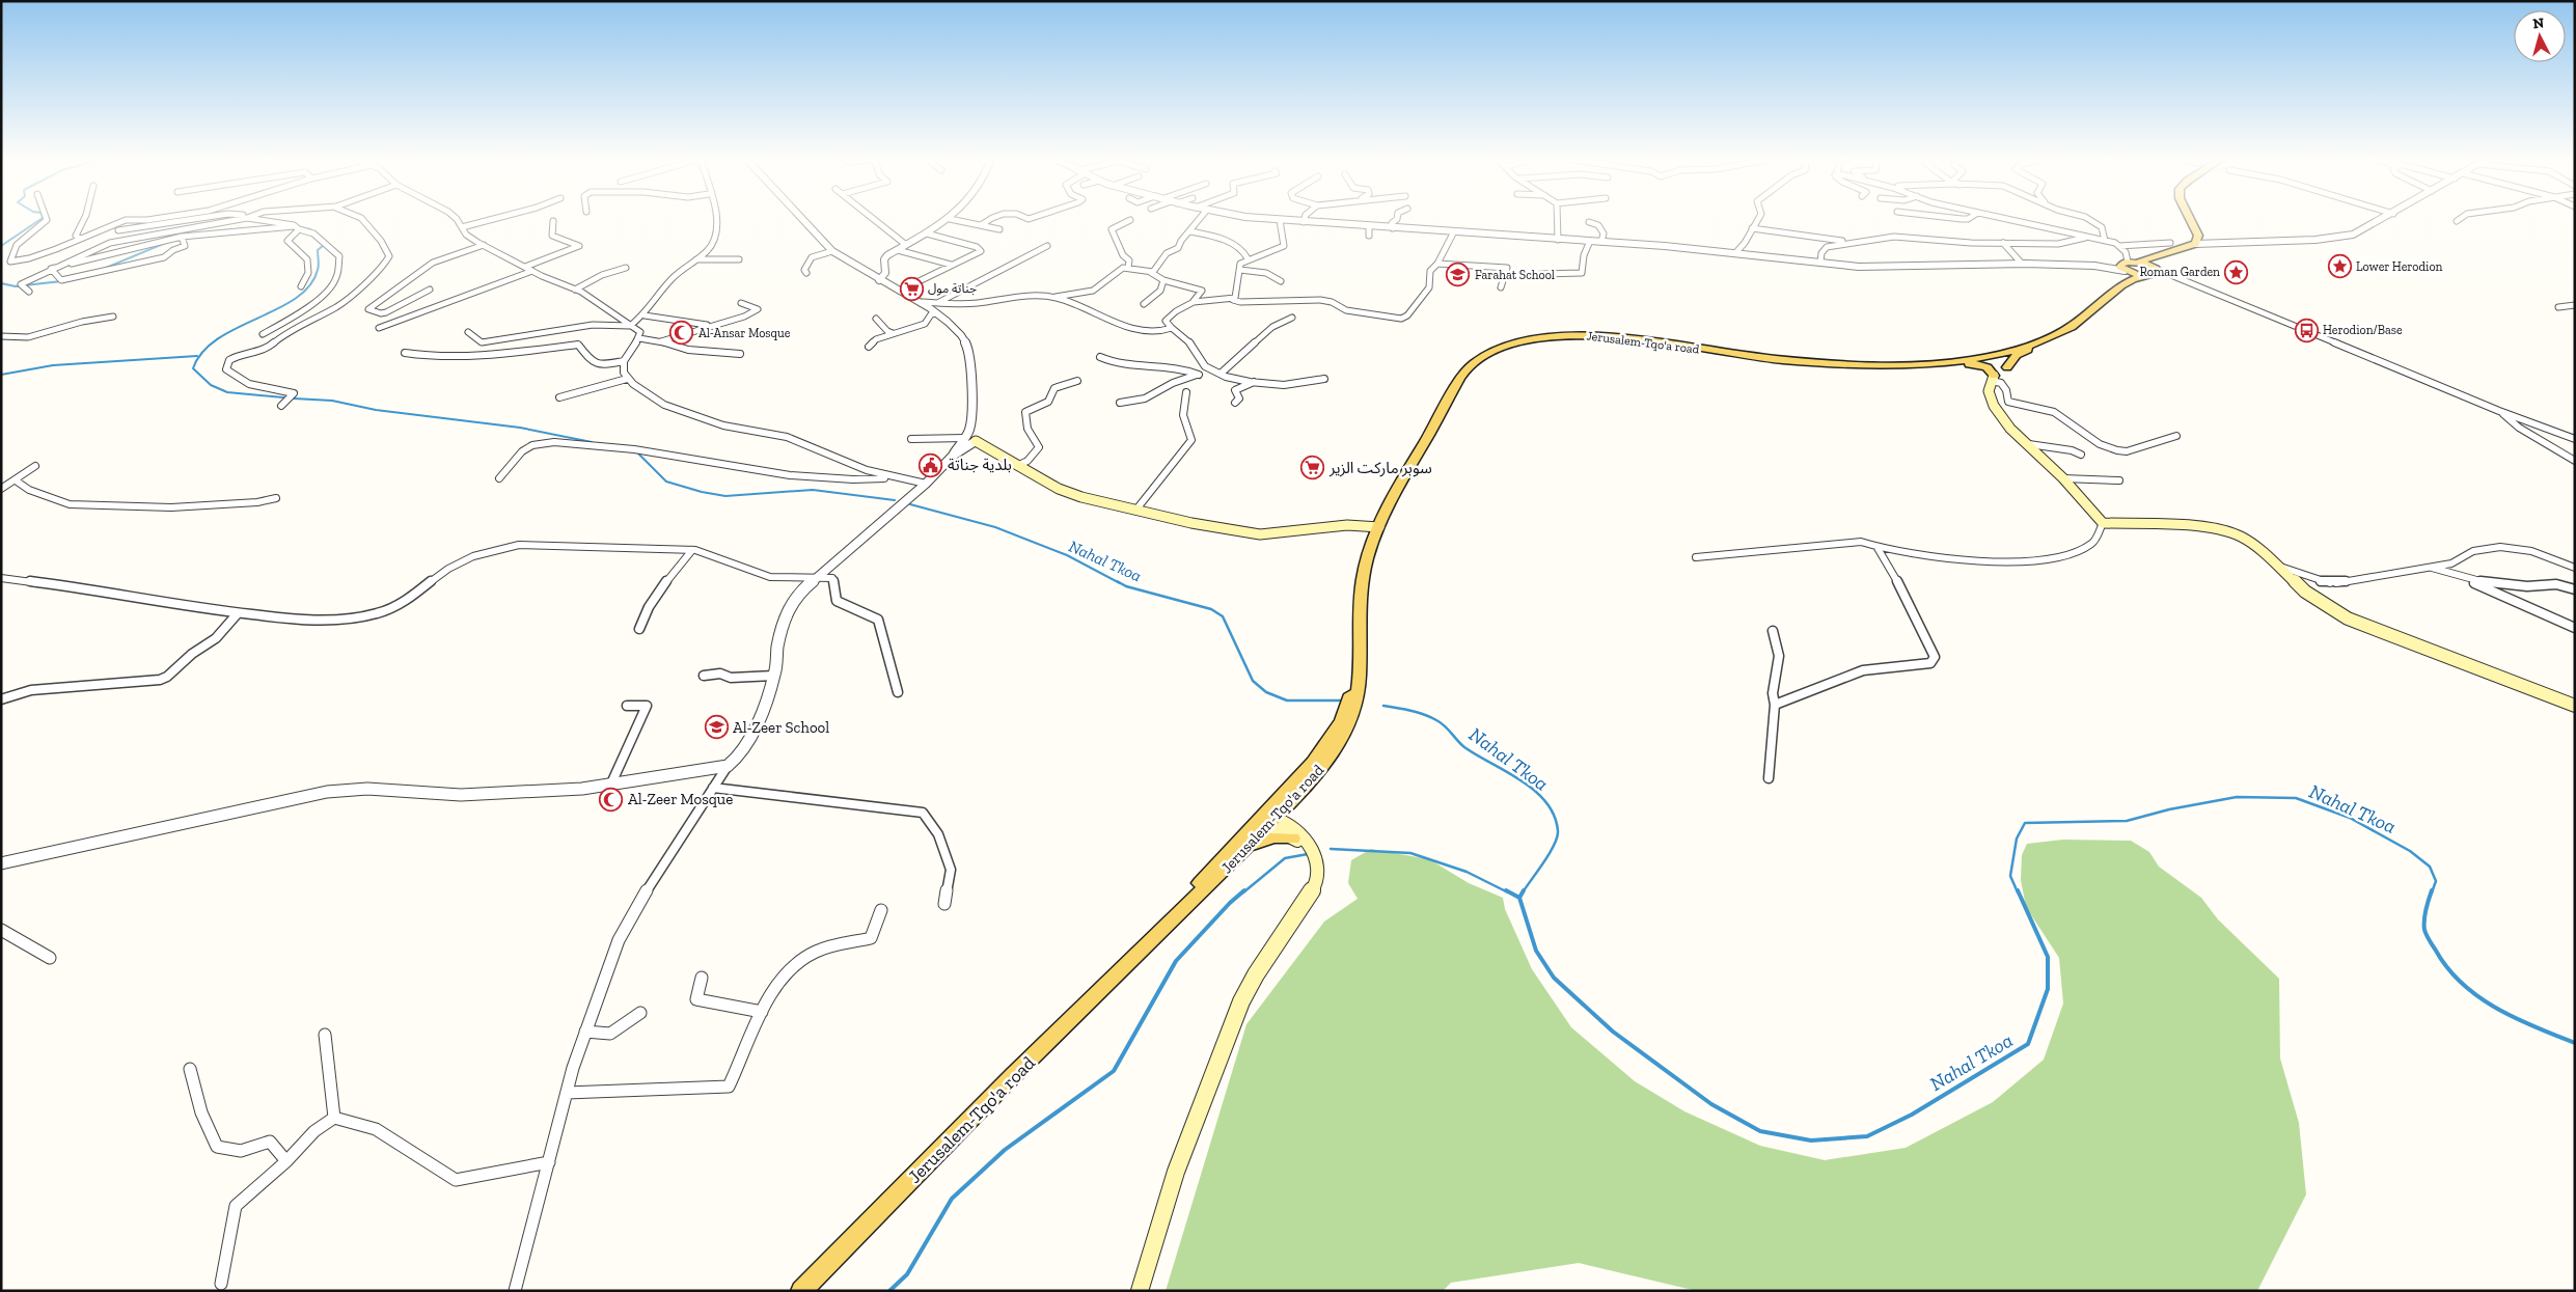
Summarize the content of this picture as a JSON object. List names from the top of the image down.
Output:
{
  "streets": {
    "main road": ["Jerusalem-Tqo'a road"]
  },
  "water": ["Nahal Tkoa"],
  "places": {
    "place": ["Lower Herodion", "Roman Garden"],
    "school or university": ["Farahat School", "Al-Zeer School"],
    "supermarket": ["جناتة مول", "سوبر ماركت الزير"],
    "bus stop": ["Herodion/Base"],
    "mosque": ["Al-Ansar Mosque", "Al-Zeer Mosque"],
    "public building": ["بلدية جناتة"]
  },
  "north": "top"
}
